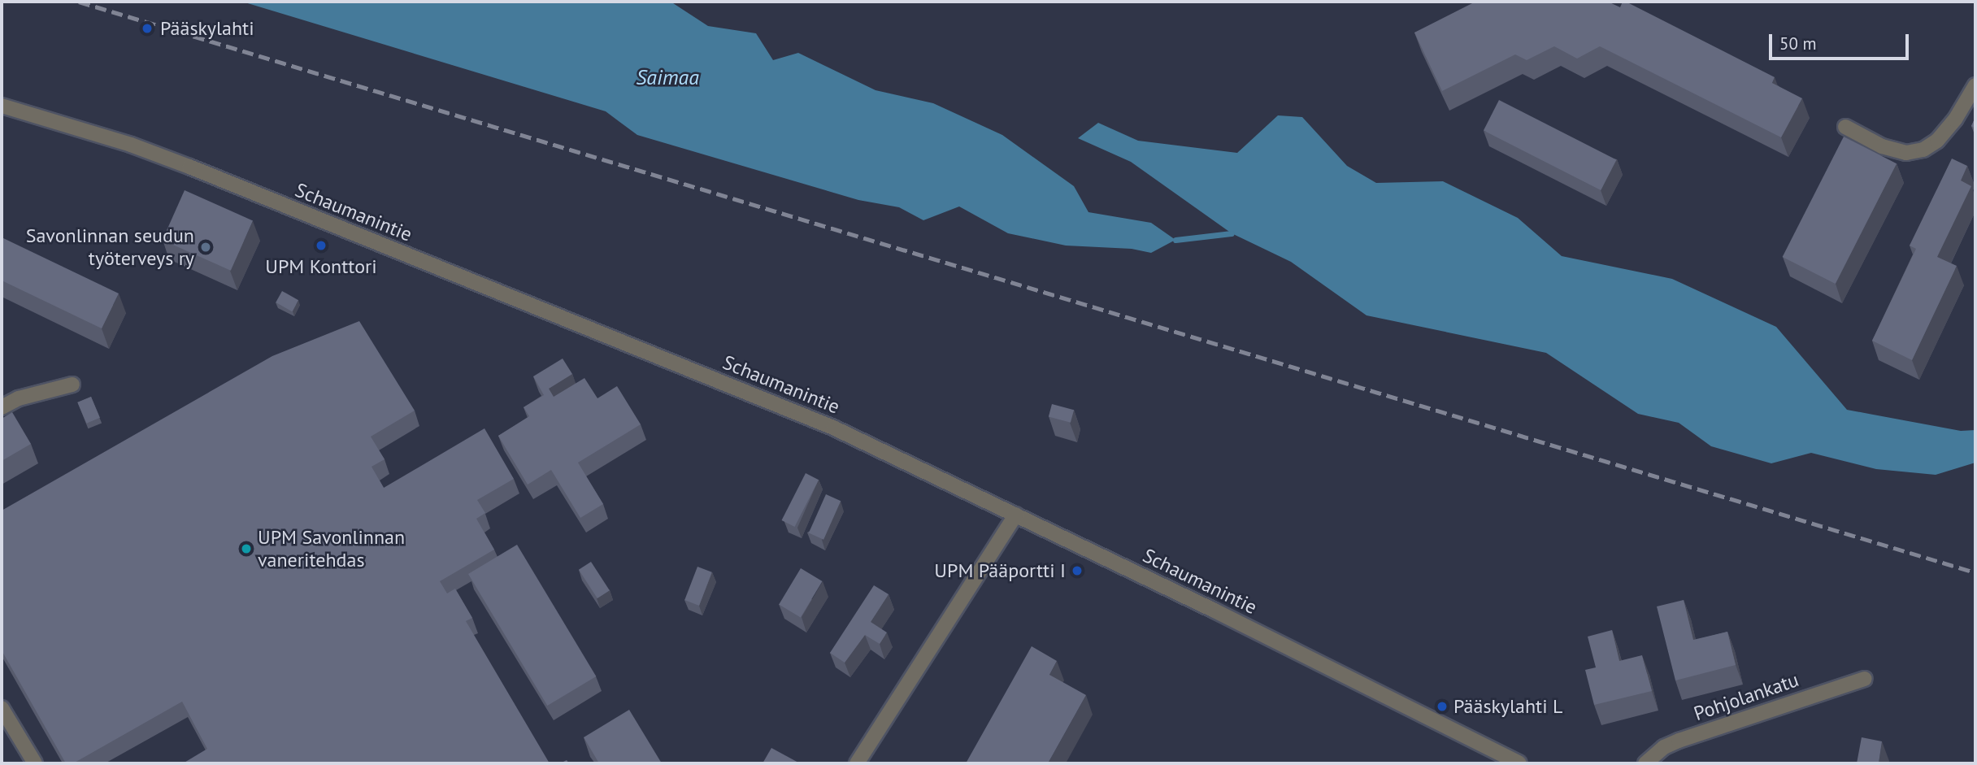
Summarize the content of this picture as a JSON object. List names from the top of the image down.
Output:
{
  "streets": {
    "street": ["Schaumanintie", "Pohjolankatu"]
  },
  "water": ["Saimaa"],
  "places": [
    "Pääskylahti",
    "UPM Konttori",
    "Savonlinnan seudun työterveys ry",
    "UPM Savonlinnan vaneritehdas",
    "UPM Pääportti I",
    "Pääskylahti L"
  ],
  "scale_bar": "50 m"
}
